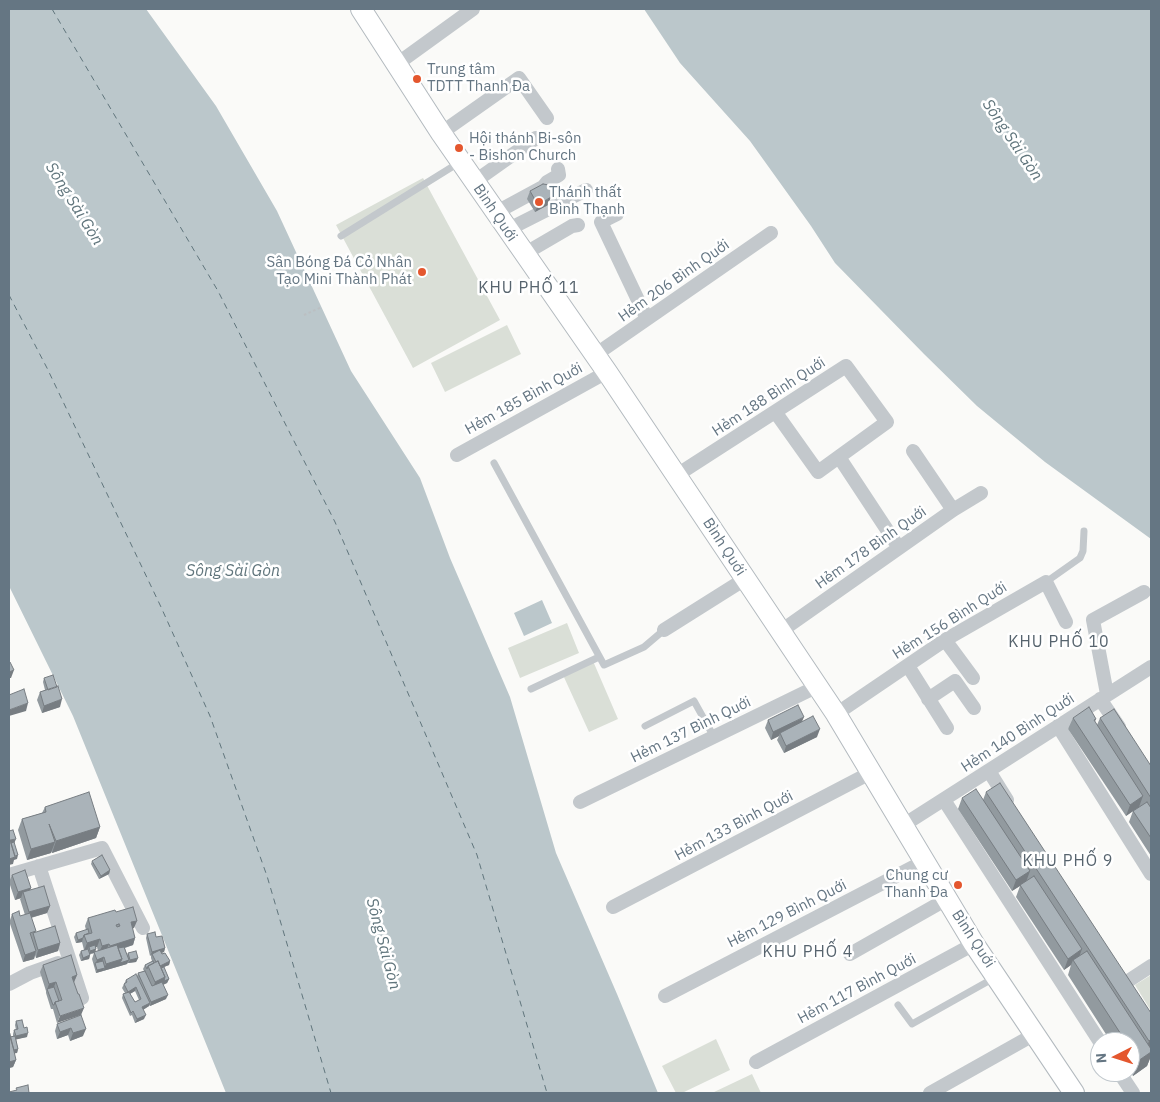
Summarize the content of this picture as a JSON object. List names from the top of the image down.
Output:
{
  "streets": {
    "main road": ["Bình Quới"],
    "street": [
      "Hẻm 206 Bình Quới",
      "Hẻm 188 Bình Quới",
      "Hẻm 185 Bình Quới",
      "Hẻm 178 Bình Quới",
      "Hẻm 156 Bình Quới",
      "Hẻm 137 Bình Quới",
      "Hẻm 140 Bình Quới",
      "Hẻm 133 Bình Quới",
      "Hẻm 129 Bình Quới",
      "Hẻm 117 Bình Quới"
    ]
  },
  "crossings": [
    ["Bình Quới", "Hẻm 206 Bình Quới"],
    ["Bình Quới", "Hẻm 188 Bình Quới"],
    ["Bình Quới", "Hẻm 185 Bình Quới"],
    ["Bình Quới", "Hẻm 178 Bình Quới"],
    ["Bình Quới", "Hẻm 156 Bình Quới"],
    ["Bình Quới", "Hẻm 137 Bình Quới"],
    ["Bình Quới", "Hẻm 140 Bình Quới"],
    ["Bình Quới", "Hẻm 133 Bình Quới"],
    ["Bình Quới", "Hẻm 129 Bình Quới"],
    ["Bình Quới", "Hẻm 117 Bình Quới"]
  ],
  "districts": [
    "KHU PHỐ 11",
    "KHU PHỐ 10",
    "KHU PHỐ 9",
    "KHU PHỐ 4"
  ],
  "water": ["Sông Sài Gòn"],
  "places": [
    "Trung tâm TDTT Thanh Đa",
    "Hội thánh Bi-sôn - Bishon Church",
    "Thánh thất Bình Thạnh",
    "Sân Bóng Đá Cỏ Nhân Tạo Mini Thành Phát",
    "Chung cư Thanh Đa"
  ],
  "north": "left"
}
